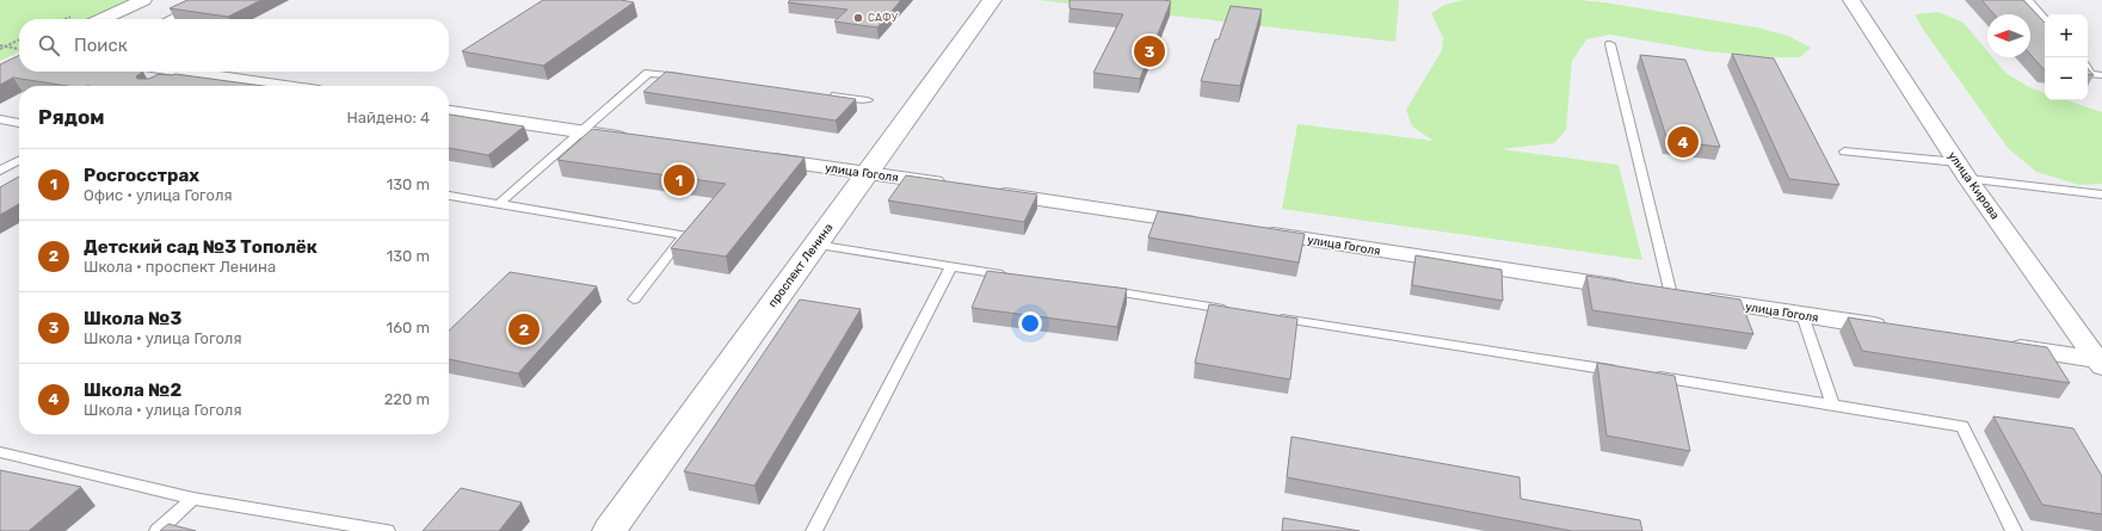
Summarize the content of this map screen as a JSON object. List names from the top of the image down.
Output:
{
  "streets": {
    "street": ["улица Гоголя", "улица Кирова", "проспект Ленина"]
  },
  "crossings": [
    ["улица Гоголя", "проспект Ленина"]
  ],
  "places": ["САФУ"],
  "north": "left",
  "page": {
    "map_buttons": ["+", "−"],
    "search": "Поиск",
    "pins": [
      "3",
      "4",
      "1",
      "2"
    ],
    "heading": ["Рядом", "Найдено: 4"],
    "list": [
      {
        "mark": "1",
        "name": "Росгосстрах",
        "note": "Офис · улица Гоголя",
        "value": "130 m"
      },
      {
        "mark": "2",
        "name": "Детский сад №3 Тополёк",
        "note": "Школа · проспект Ленина",
        "value": "130 m"
      },
      {
        "mark": "3",
        "name": "Школа №3",
        "note": "Школа · улица Гоголя",
        "value": "160 m"
      },
      {
        "mark": "4",
        "name": "Школа №2",
        "note": "Школа · улица Гоголя",
        "value": "220 m"
      }
    ]
  }
}
